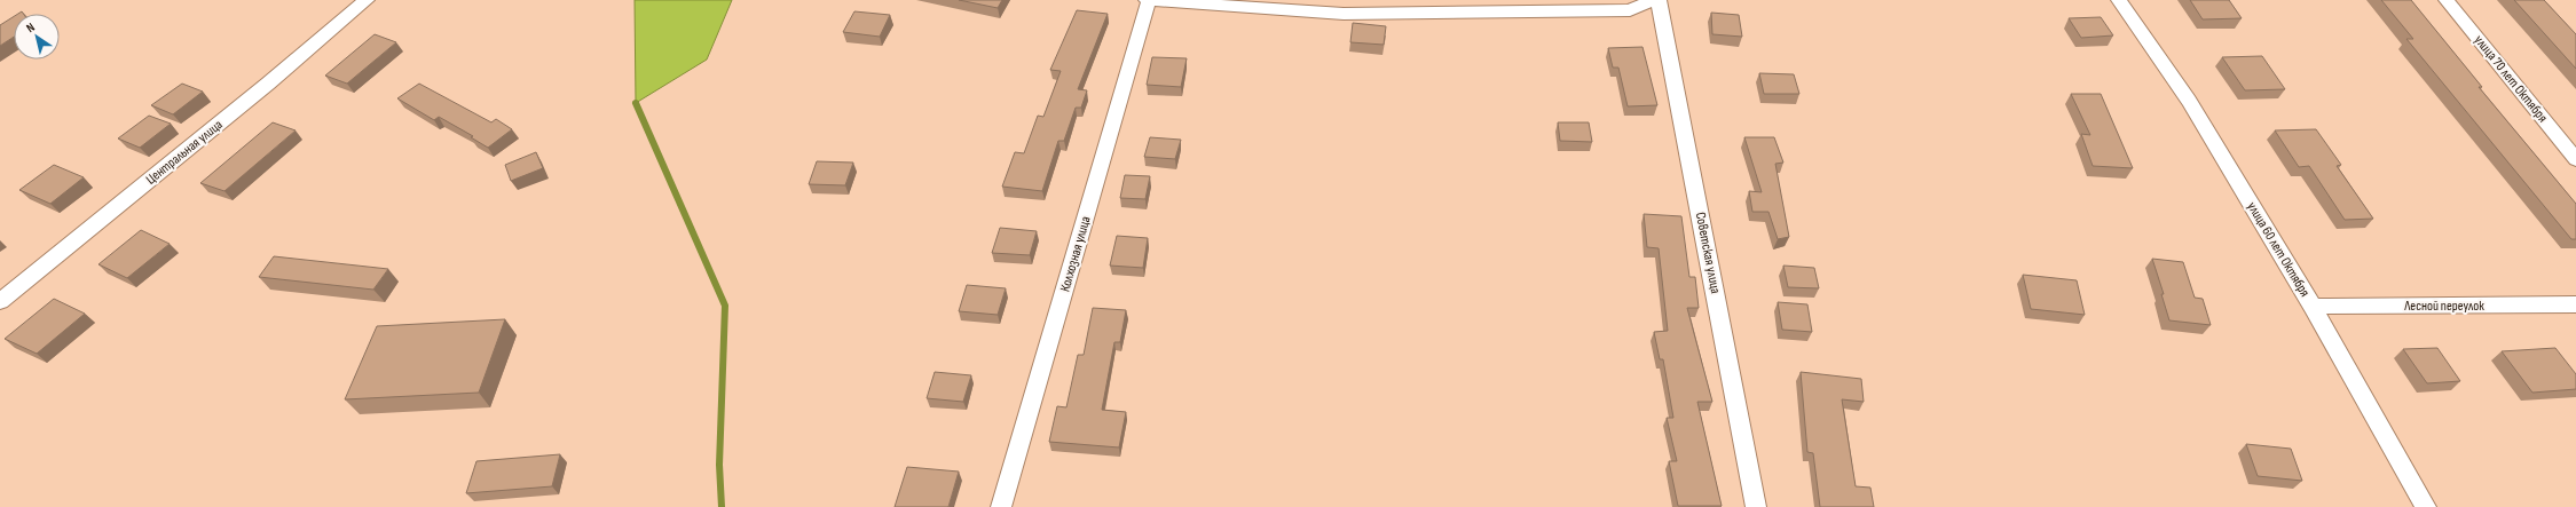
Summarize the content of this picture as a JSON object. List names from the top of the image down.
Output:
{
  "streets": {
    "street": [
      "улица 70 лет Октября",
      "Центральная улица",
      "улица 60 лет Октября",
      "Советская улица",
      "Колхозная улица",
      "Лесной переулок"
    ]
  },
  "crossings": [
    ["улица 60 лет Октября", "Лесной переулок"]
  ],
  "north": "top left"
}
